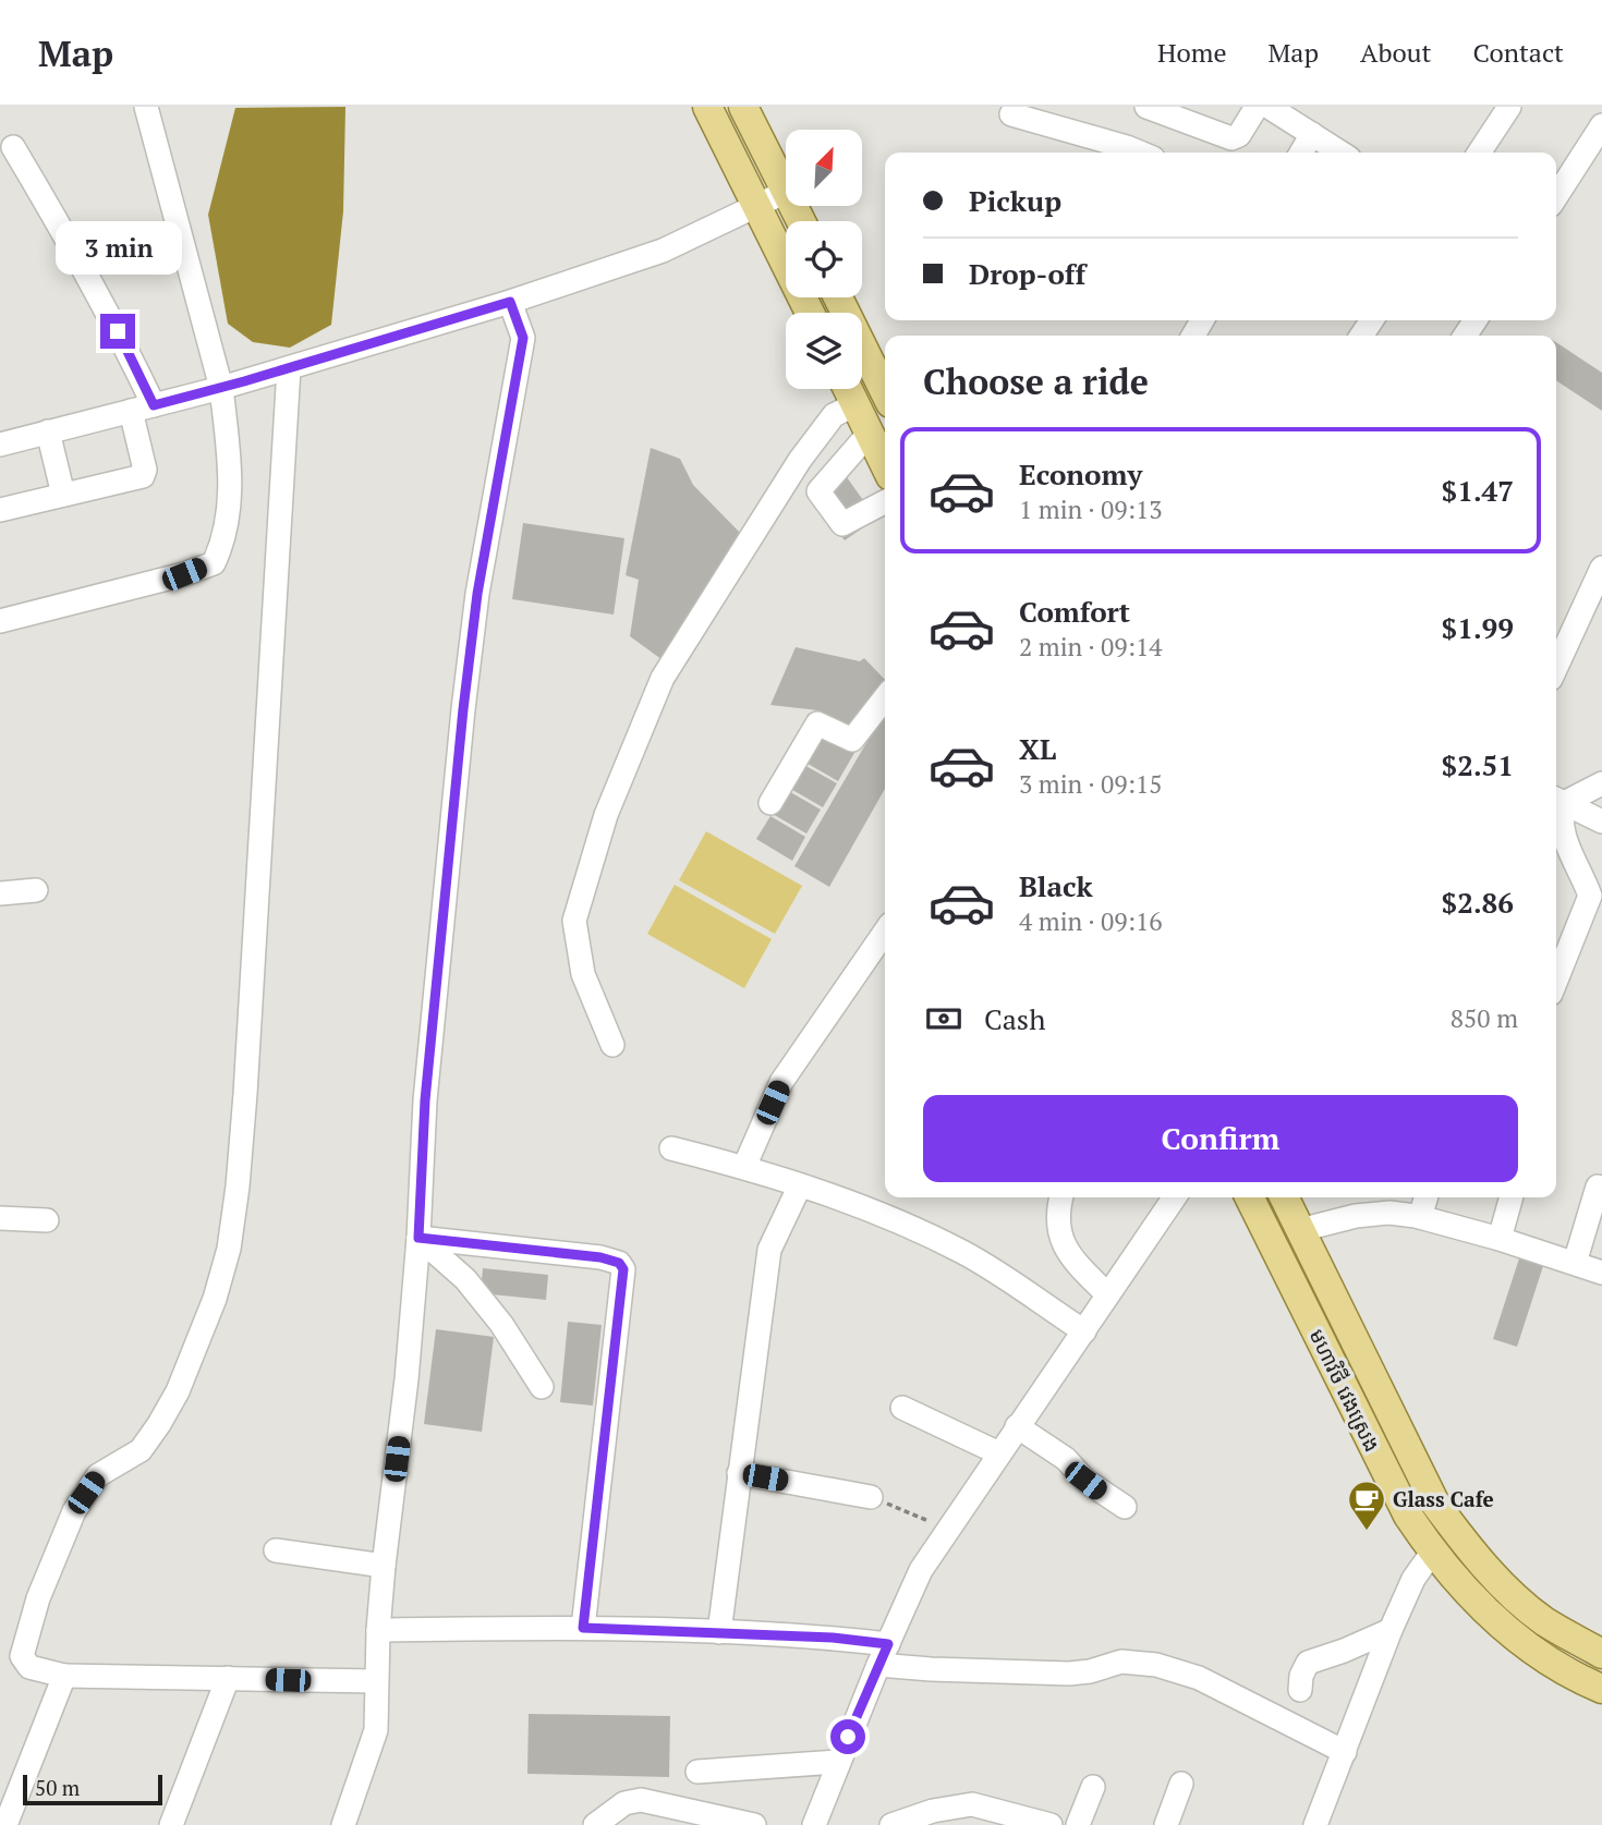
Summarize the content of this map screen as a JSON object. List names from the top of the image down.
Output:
{
  "streets": {
    "main road": ["មហាវិថី វេងស្រេង"]
  },
  "places": {
    "cafe": ["Glass Cafe"]
  },
  "scale_bar": "50 m",
  "north": "top right",
  "page": {
    "header": "Map",
    "nav": [
      "Home",
      "Map",
      "About",
      "Contact"
    ],
    "banner": ["Pickup", "Drop-off"],
    "bubble": "3 min",
    "heading": "Choose a ride",
    "list": [
      {
        "name": "Economy",
        "note": "1 min · 09:13",
        "value": "$1.47"
      },
      {
        "name": "Comfort",
        "note": "2 min · 09:14",
        "value": "$1.99"
      },
      {
        "name": "XL",
        "note": "3 min · 09:15",
        "value": "$2.51"
      },
      {
        "name": "Black",
        "note": "4 min · 09:16",
        "value": "$2.86"
      }
    ],
    "pay": ["Cash", "850 m"],
    "buttons": "Confirm",
    "scale": "50 m"
  }
}
